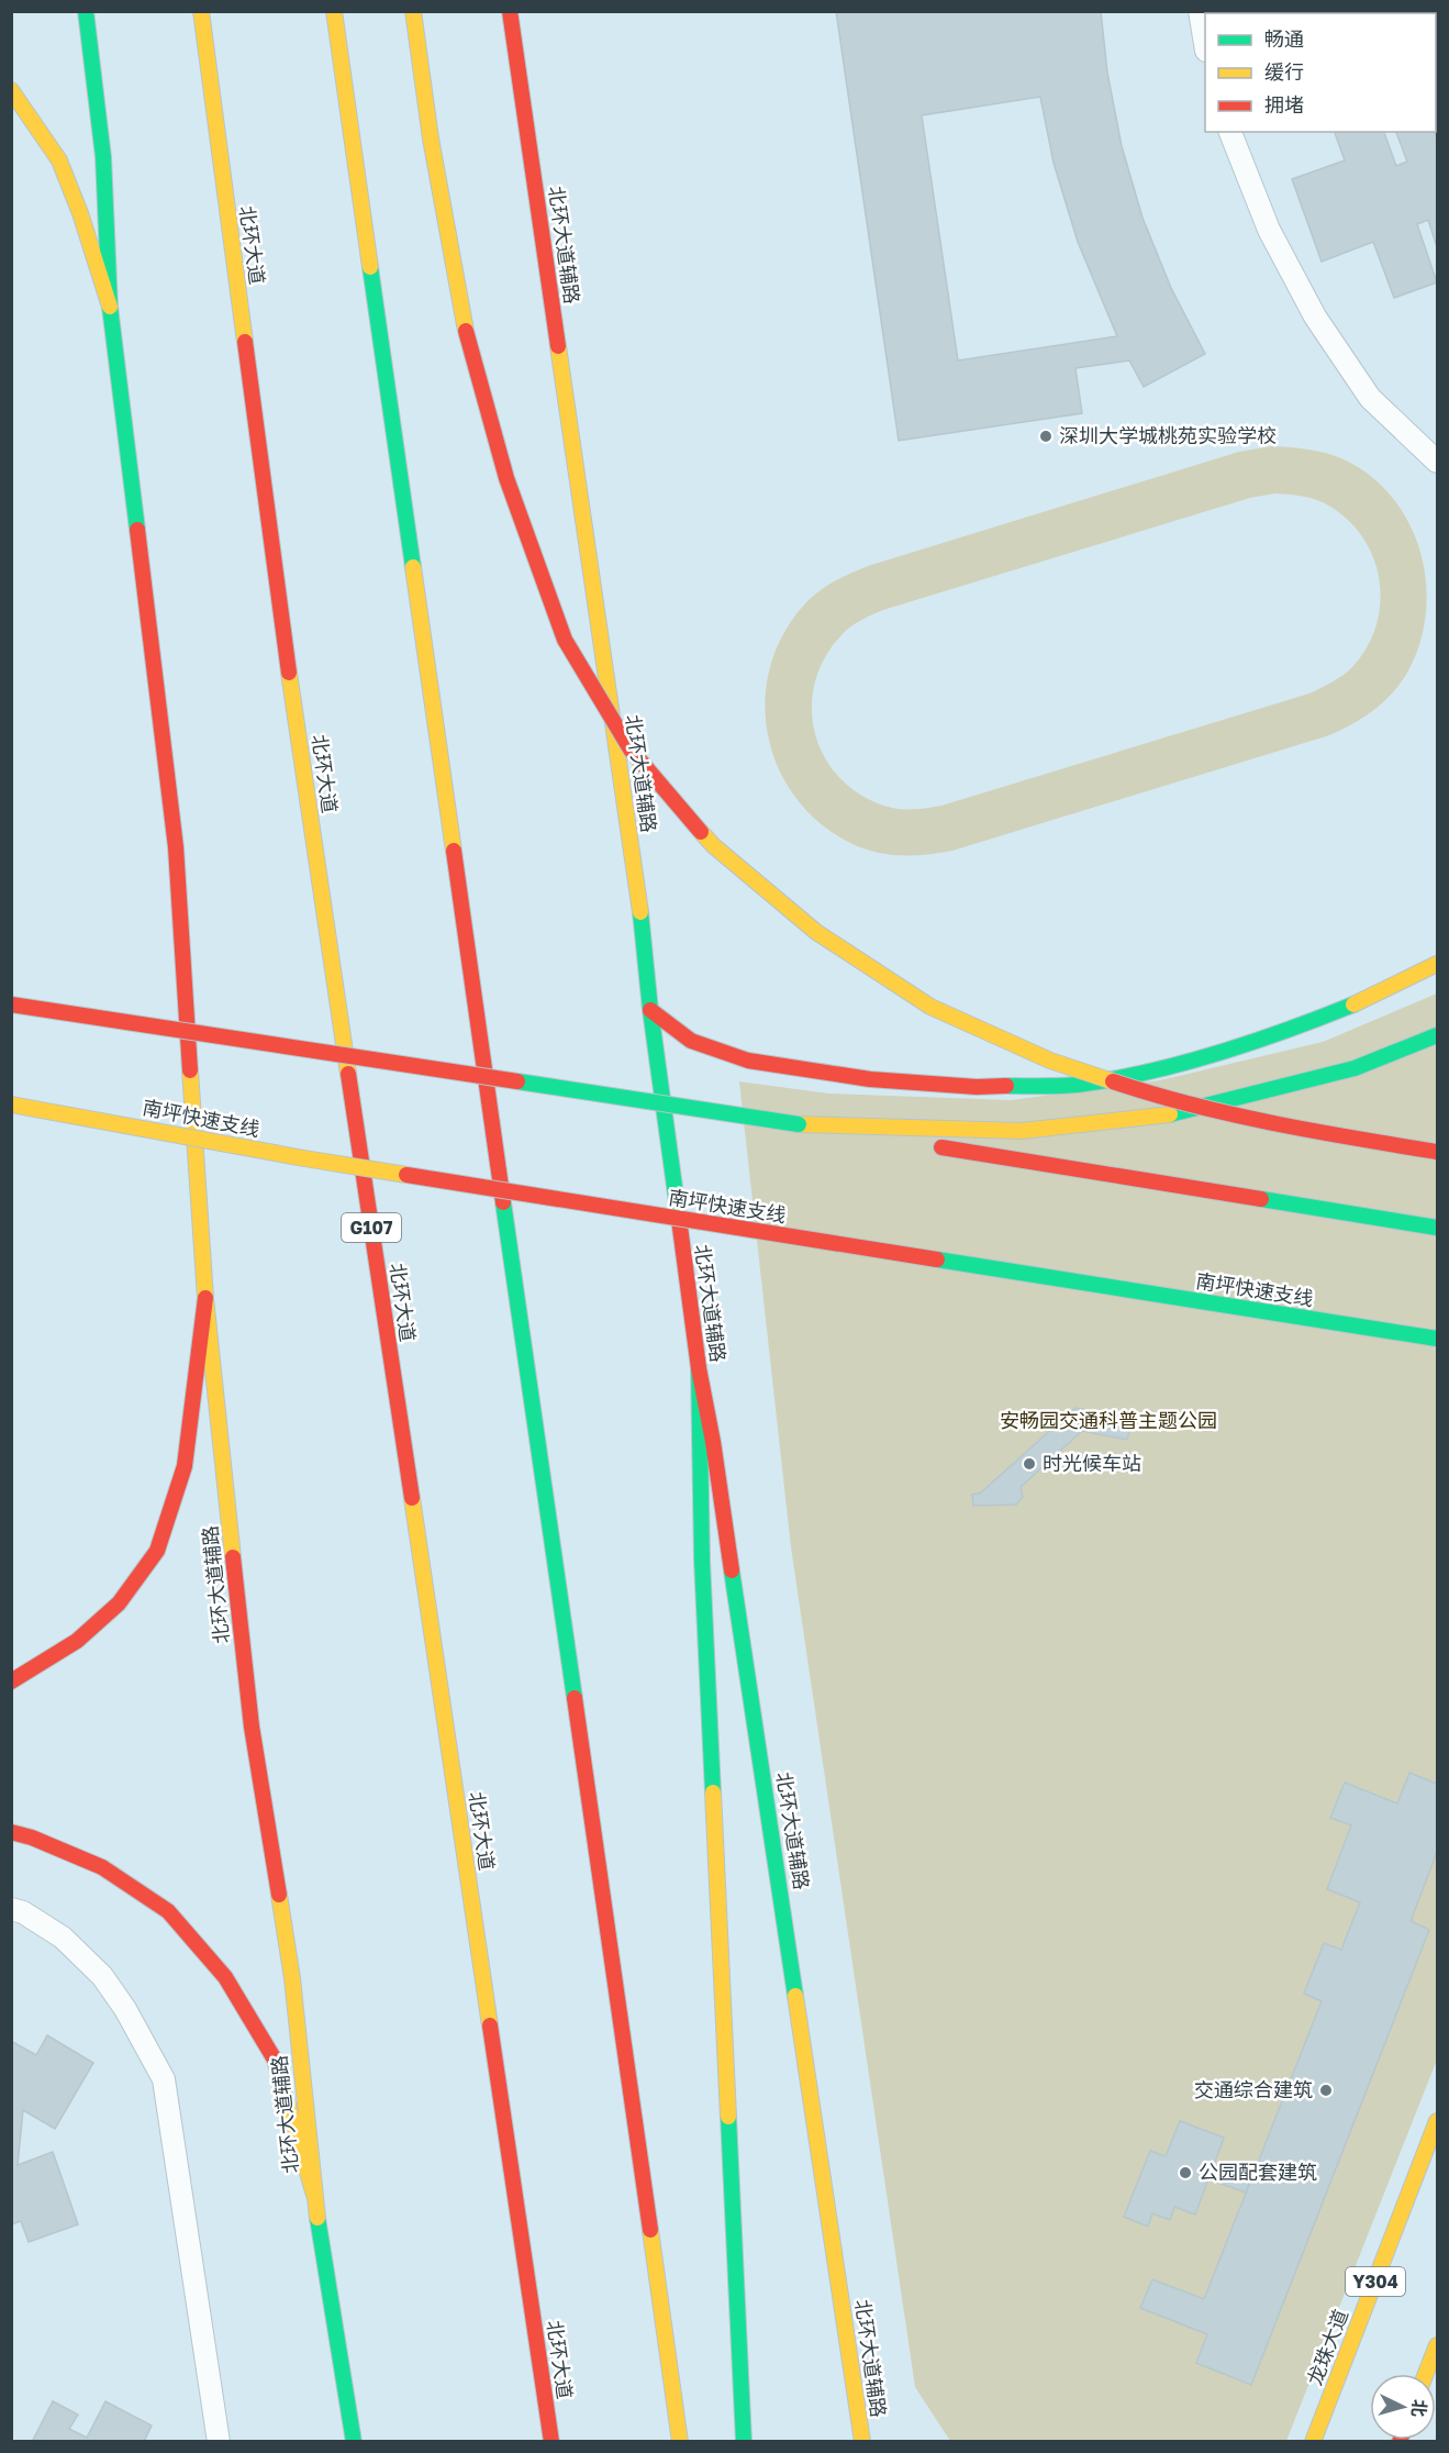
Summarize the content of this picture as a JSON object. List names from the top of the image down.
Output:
{
  "streets": {
    "main road": [
      "北环大道",
      "北环大道辅路",
      "南坪快速支线",
      "G107",
      "Y304",
      "龙珠大道"
    ]
  },
  "parks": ["安畅园交通科普主题公园"],
  "places": [
    "深圳大学城桃苑实验学校",
    "时光候车站",
    "交通综合建筑",
    "公园配套建筑"
  ],
  "legend": ["畅通", "缓行", "拥堵"],
  "north": "right"
}
